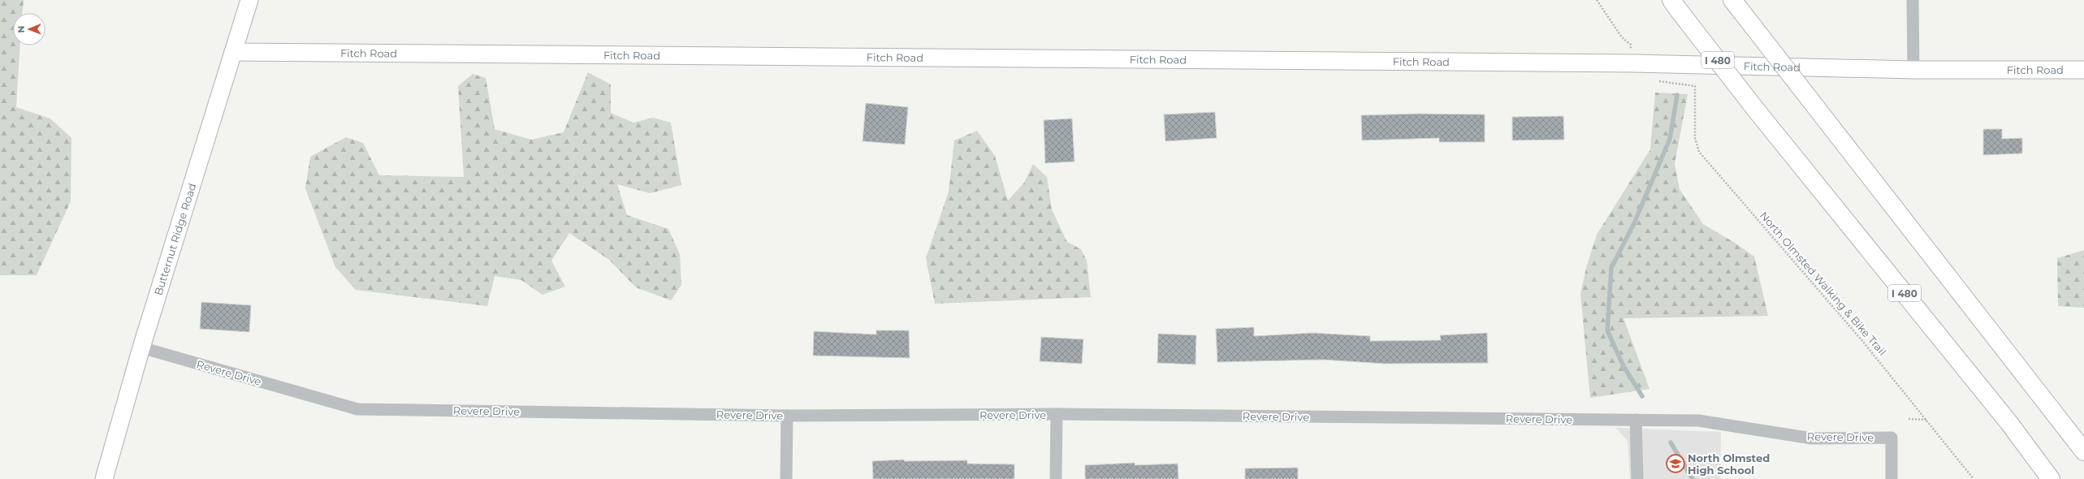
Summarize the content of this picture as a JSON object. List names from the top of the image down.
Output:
{
  "streets": {
    "highway": ["I 480"],
    "street": ["Fitch Road", "Butternut Ridge Road", "Revere Drive"],
    "path": ["North Olmsted Walking & Bike Trail"]
  },
  "crossings": [
    ["Fitch Road", "Butternut Ridge Road"],
    ["Butternut Ridge Road", "Revere Drive"]
  ],
  "places": {
    "school or university": ["North Olmsted High School"]
  },
  "north": "left"
}
